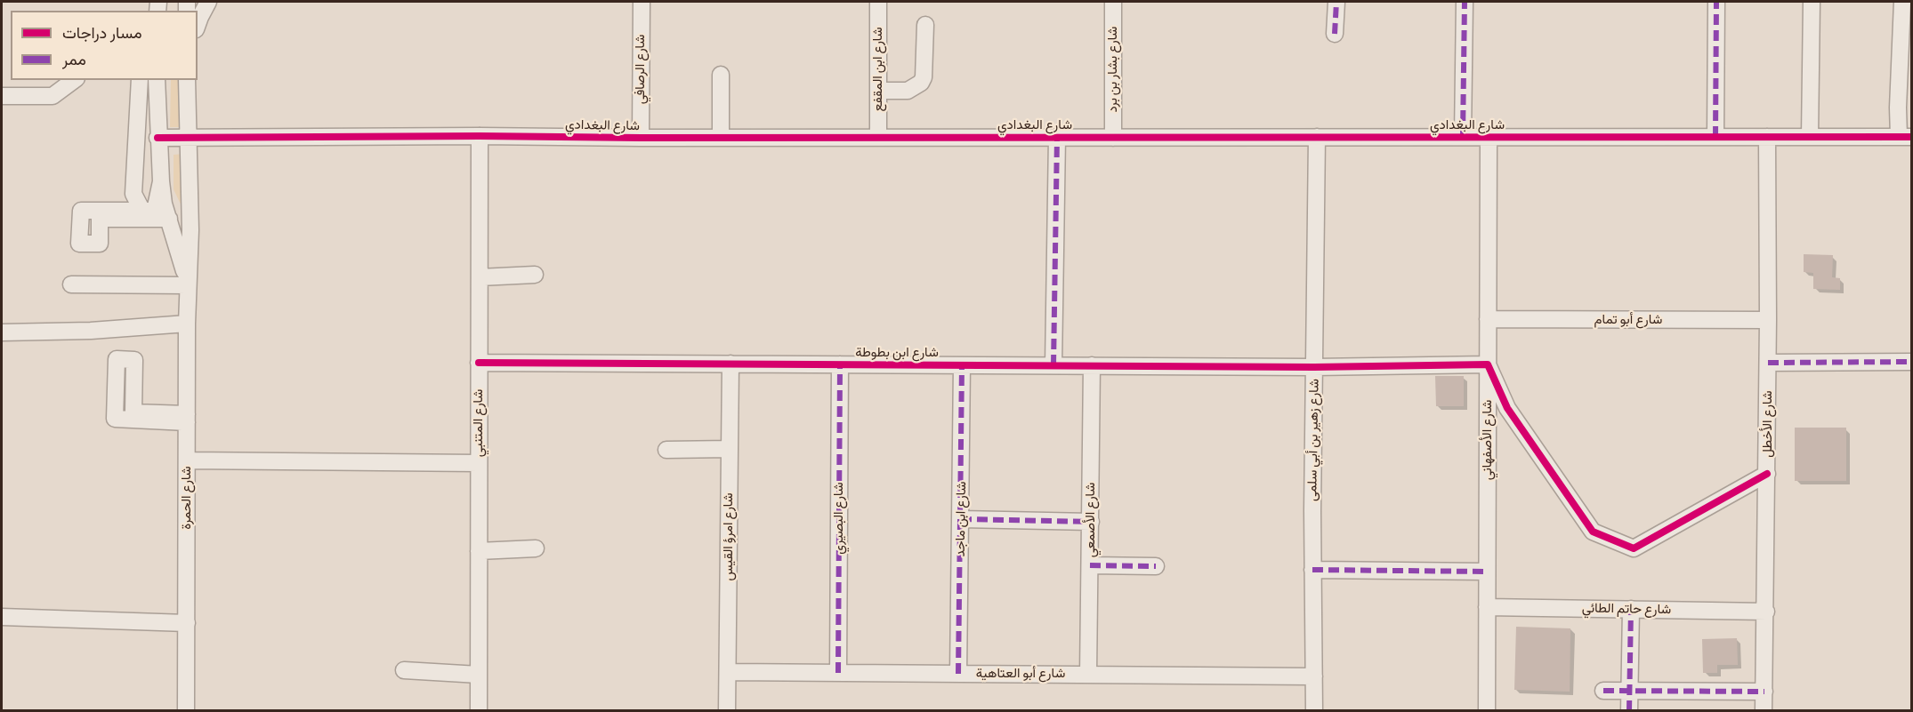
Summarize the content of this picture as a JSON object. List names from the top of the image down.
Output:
{
  "streets": {
    "street": [
      "شارع الرصافي",
      "شارع ابن المقفع",
      "شارع بشار بن برد",
      "شارع البغدادي",
      "شارع أبو تمام",
      "شارع ابن بطوطة",
      "شارع المتنبي",
      "شارع الأخطل",
      "شارع زهير بن أبي سلمى",
      "شارع الأصفهاني",
      "شارع الحمرة",
      "شارع البصيري",
      "شارع ابن ماجد",
      "شارع الأصمعي",
      "شارع امرؤ القيس",
      "شارع حاتم الطائي",
      "شارع أبو العتاهية"
    ]
  },
  "crossings": [
    ["شارع الرصافي", "شارع البغدادي"],
    ["شارع ابن المقفع", "شارع البغدادي"],
    ["شارع بشار بن برد", "شارع البغدادي"],
    ["شارع البغدادي", "شارع المتنبي"],
    ["شارع البغدادي", "شارع الأخطل"],
    ["شارع البغدادي", "شارع زهير بن أبي سلمى"],
    ["شارع البغدادي", "شارع الأصفهاني"],
    ["شارع البغدادي", "شارع الحمرة"],
    ["شارع أبو تمام", "شارع الأخطل"],
    ["شارع أبو تمام", "شارع الأصفهاني"],
    ["شارع ابن بطوطة", "شارع المتنبي"],
    ["شارع ابن بطوطة", "شارع زهير بن أبي سلمى"],
    ["شارع ابن بطوطة", "شارع الأصفهاني"],
    ["شارع ابن بطوطة", "شارع البصيري"],
    ["شارع ابن بطوطة", "شارع ابن ماجد"],
    ["شارع ابن بطوطة", "شارع الأصمعي"],
    ["شارع ابن بطوطة", "شارع امرؤ القيس"],
    ["شارع الأخطل", "شارع حاتم الطائي"],
    ["شارع زهير بن أبي سلمى", "شارع أبو العتاهية"],
    ["شارع الأصفهاني", "شارع حاتم الطائي"],
    ["شارع البصيري", "شارع أبو العتاهية"],
    ["شارع ابن ماجد", "شارع أبو العتاهية"],
    ["شارع الأصمعي", "شارع أبو العتاهية"],
    ["شارع امرؤ القيس", "شارع أبو العتاهية"]
  ],
  "legend": ["مسار دراجات", "ممر"]
}
